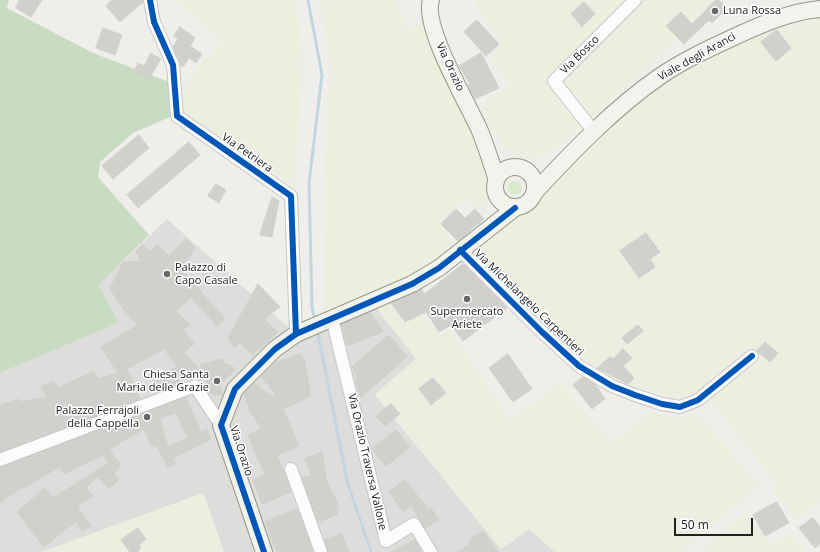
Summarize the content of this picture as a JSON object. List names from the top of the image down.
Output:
{
  "streets": {
    "main road": ["Viale degli Aranci", "Via Orazio"],
    "street": [
      "Via Bosco",
      "Via Petriera",
      "Via Michelangelo Carpentieri",
      "Via Orazio Traversa Vallone"
    ]
  },
  "crossings": [
    ["Via Bosco", "Viale degli Aranci"],
    ["Via Orazio", "Via Petriera"],
    ["Via Orazio", "Via Orazio Traversa Vallone"]
  ],
  "places": [
    "Luna Rossa",
    "Palazzo di Capo Casale",
    "Supermercato Ariete",
    "Chiesa Santa Maria delle Grazie",
    "Palazzo Ferrajoli della Cappella"
  ],
  "scale_bar": "50 m"
}
